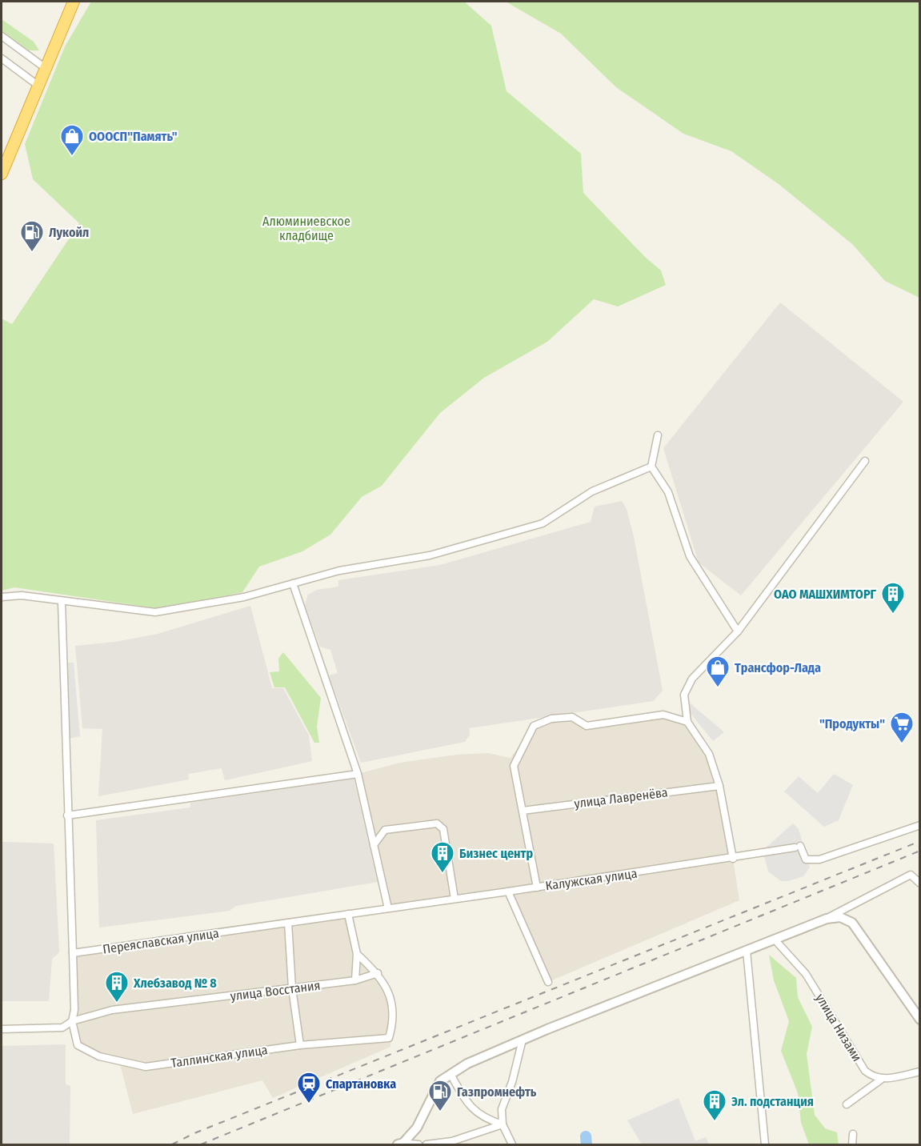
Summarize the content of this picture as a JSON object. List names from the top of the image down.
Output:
{
  "streets": {
    "street": [
      "улица Лавренёва",
      "Калужская улица",
      "Переяславская улица",
      "улица Восстания",
      "улица Низами",
      "Таллинская улица"
    ]
  },
  "crossings": [
    ["Калужская улица", "Переяславская улица"],
    ["улица Восстания", "Таллинская улица"]
  ],
  "parks": ["Алюминиевское кладбище"],
  "places": {
    "shop": ["ОООСП\"Память\"", "Трансфор-Лада"],
    "fuel station": ["Лукойл", "Газпромнефть"],
    "building": [
      "ОАО МАШХИМТОРГ",
      "Бизнес центр",
      "Хлебзавод № 8",
      "Эл. подстанция"
    ],
    "supermarket": ["\"Продукты\""],
    "station": ["Спартановка"]
  }
}
